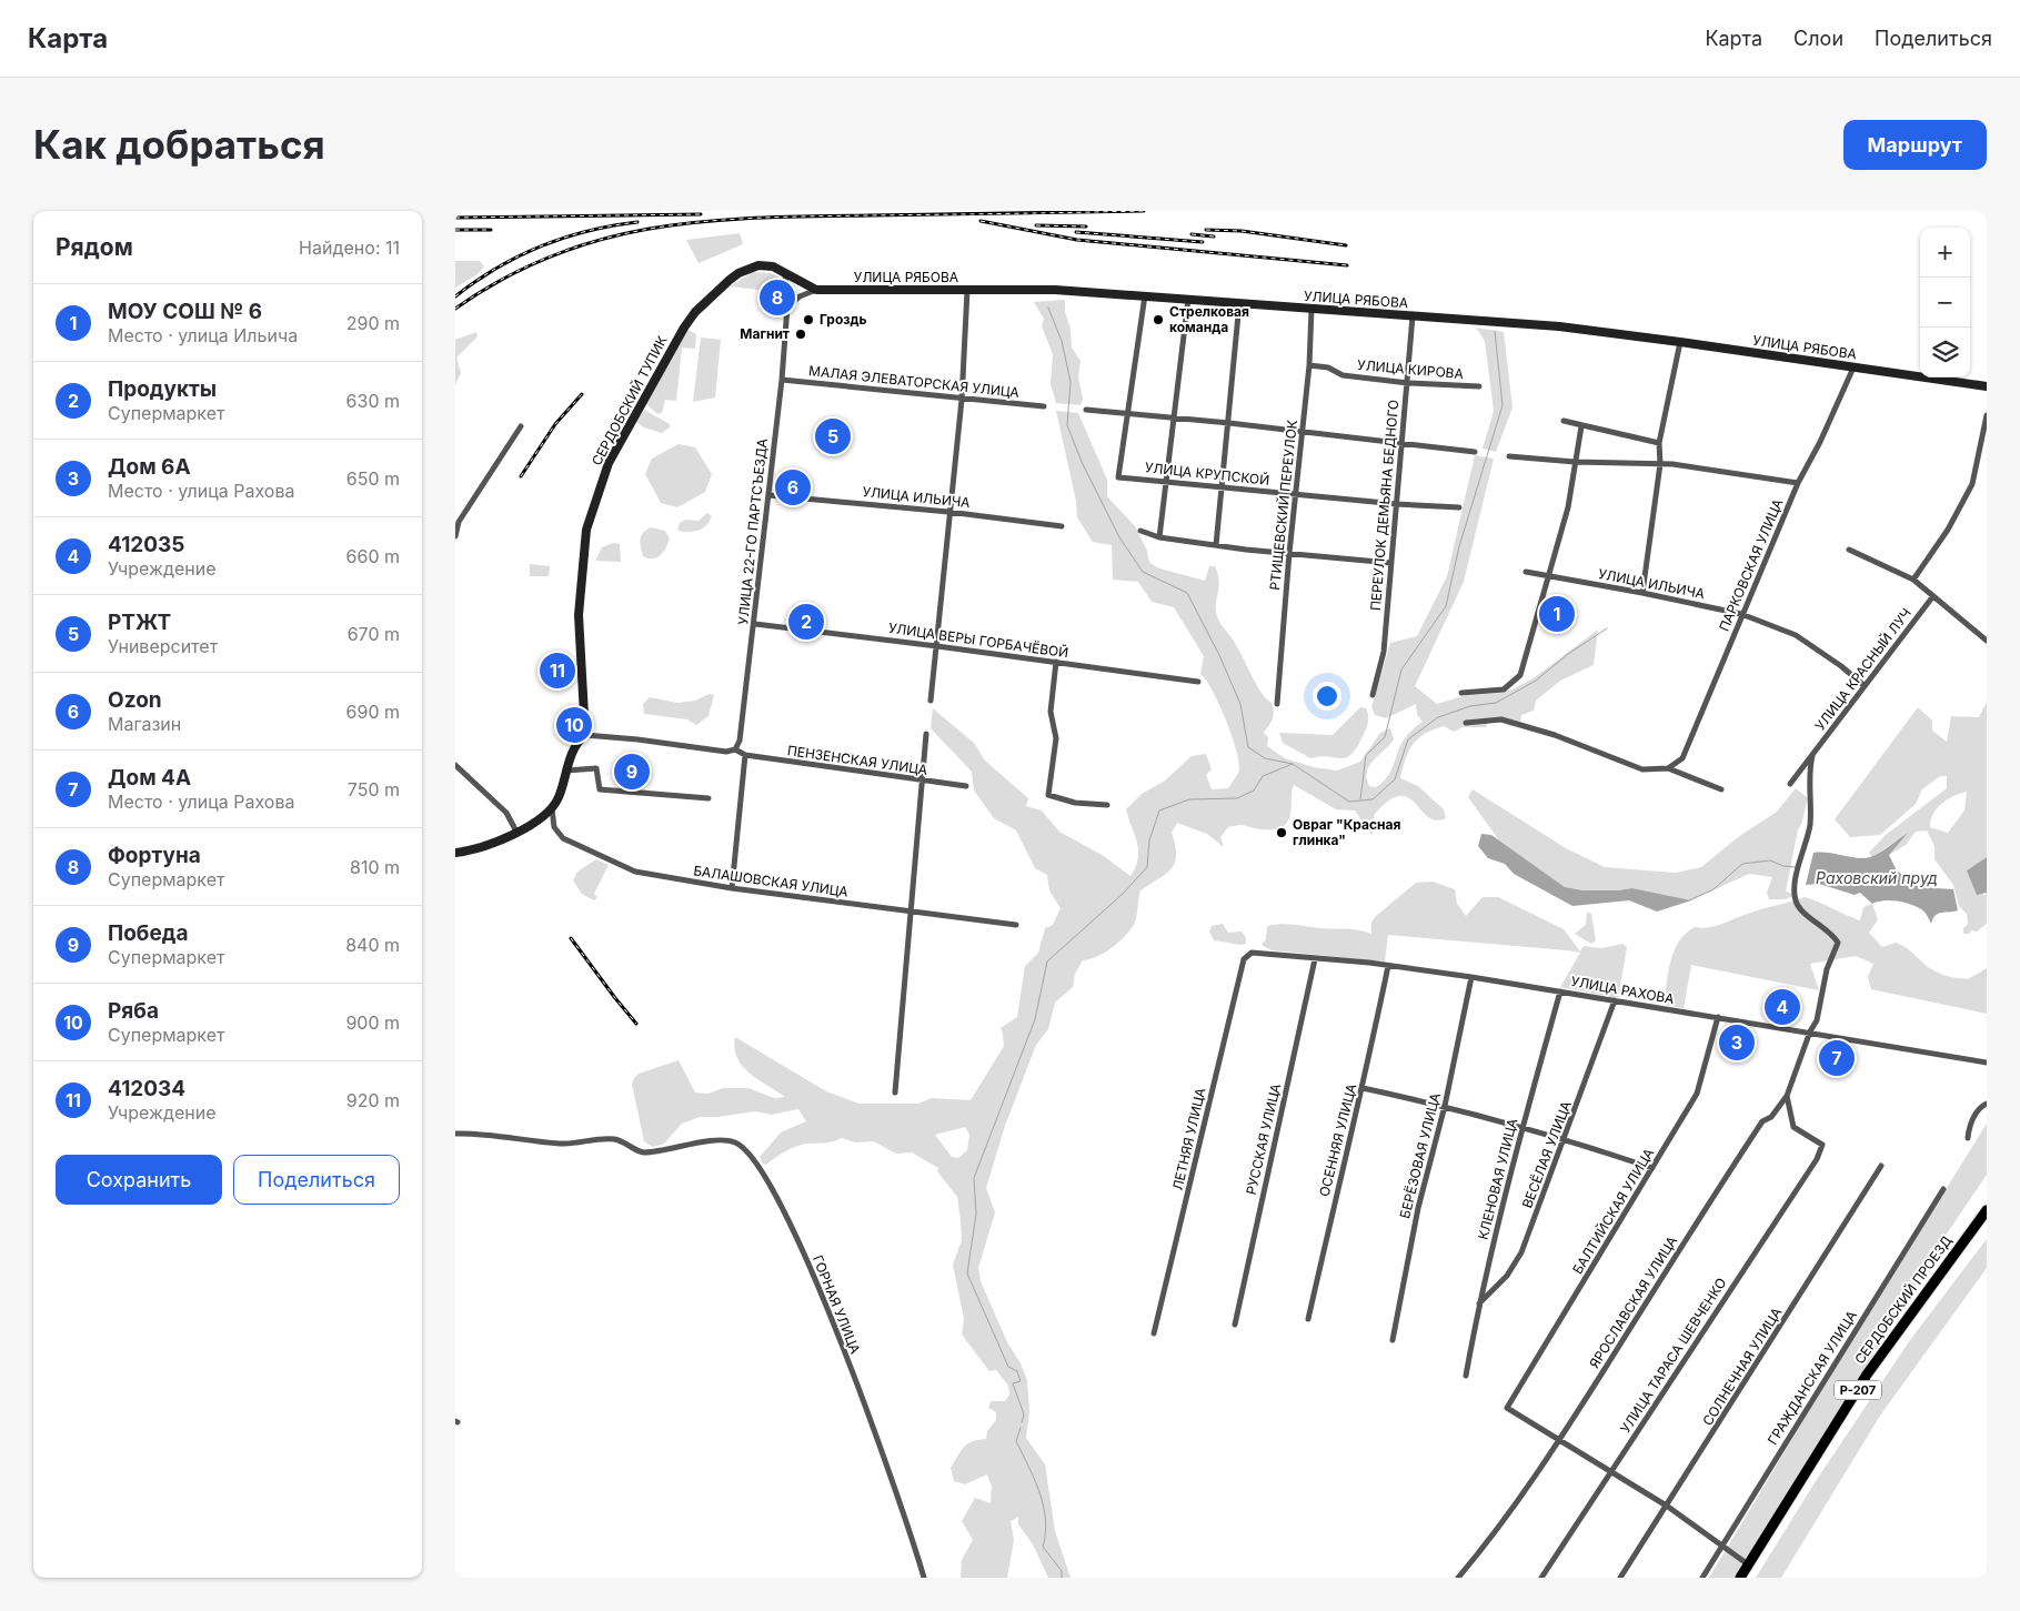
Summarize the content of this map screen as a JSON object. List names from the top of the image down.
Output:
{
  "streets": {
    "main road": ["СЕРДОБСКИЙ ПРОЕЗД", "Р-207"],
    "street": [
      "УЛИЦА РЯБОВА",
      "УЛИЦА КИРОВА",
      "МАЛАЯ ЭЛЕВАТОРСКАЯ УЛИЦА",
      "СЕРДОБСКИЙ ТУПИК",
      "УЛИЦА КРУПСКОЙ",
      "УЛИЦА ИЛЬИЧА",
      "РТИЩЕВСКИЙ ПЕРЕУЛОК",
      "ПЕРЕУЛОК ДЕМЬЯНА БЕДНОГО",
      "УЛИЦА 22-ГО ПАРТСЪЕЗДА",
      "ПАРКОВСКАЯ УЛИЦА",
      "УЛИЦА ВЕРЫ ГОРБАЧЁВОЙ",
      "УЛИЦА КРАСНЫЙ ЛУЧ",
      "ПЕНЗЕНСКАЯ УЛИЦА",
      "БАЛАШОВСКАЯ УЛИЦА",
      "УЛИЦА РАХОВА",
      "ЛЕТНЯЯ УЛИЦА",
      "РУССКАЯ УЛИЦА",
      "ОСЕННЯЯ УЛИЦА",
      "ВЕСЁЛАЯ УЛИЦА",
      "БЕРЁЗОВАЯ УЛИЦА",
      "КЛЕНОВАЯ УЛИЦА",
      "БАЛТИЙСКАЯ УЛИЦА",
      "ЯРОСЛАВСКАЯ УЛИЦА",
      "ГОРНАЯ УЛИЦА",
      "УЛИЦА ТАРАСА ШЕВЧЕНКО",
      "СОЛНЕЧНАЯ УЛИЦА",
      "ГРАЖДАНСКАЯ УЛИЦА"
    ]
  },
  "crossings": [
    ["УЛИЦА РЯБОВА", "СЕРДОБСКИЙ ТУПИК"],
    ["УЛИЦА РЯБОВА", "РТИЩЕВСКИЙ ПЕРЕУЛОК"],
    ["УЛИЦА РЯБОВА", "ПЕРЕУЛОК ДЕМЬЯНА БЕДНОГО"],
    ["УЛИЦА РЯБОВА", "УЛИЦА 22-ГО ПАРТСЪЕЗДА"],
    ["УЛИЦА РЯБОВА", "ПАРКОВСКАЯ УЛИЦА"],
    ["УЛИЦА КИРОВА", "РТИЩЕВСКИЙ ПЕРЕУЛОК"],
    ["УЛИЦА КИРОВА", "ПЕРЕУЛОК ДЕМЬЯНА БЕДНОГО"],
    ["МАЛАЯ ЭЛЕВАТОРСКАЯ УЛИЦА", "УЛИЦА 22-ГО ПАРТСЪЕЗДА"],
    ["УЛИЦА КРУПСКОЙ", "РТИЩЕВСКИЙ ПЕРЕУЛОК"],
    ["УЛИЦА КРУПСКОЙ", "ПЕРЕУЛОК ДЕМЬЯНА БЕДНОГО"],
    ["УЛИЦА ИЛЬИЧА", "УЛИЦА 22-ГО ПАРТСЪЕЗДА"],
    ["УЛИЦА ИЛЬИЧА", "ПАРКОВСКАЯ УЛИЦА"],
    ["УЛИЦА ИЛЬИЧА", "УЛИЦА КРАСНЫЙ ЛУЧ"],
    ["УЛИЦА 22-ГО ПАРТСЪЕЗДА", "УЛИЦА ВЕРЫ ГОРБАЧЁВОЙ"],
    ["УЛИЦА КРАСНЫЙ ЛУЧ", "ЯРОСЛАВСКАЯ УЛИЦА"],
    ["УЛИЦА РАХОВА", "ЛЕТНЯЯ УЛИЦА"],
    ["УЛИЦА РАХОВА", "РУССКАЯ УЛИЦА"],
    ["УЛИЦА РАХОВА", "ОСЕННЯЯ УЛИЦА"],
    ["УЛИЦА РАХОВА", "ВЕСЁЛАЯ УЛИЦА"],
    ["УЛИЦА РАХОВА", "БЕРЁЗОВАЯ УЛИЦА"],
    ["УЛИЦА РАХОВА", "КЛЕНОВАЯ УЛИЦА"],
    ["УЛИЦА РАХОВА", "БАЛТИЙСКАЯ УЛИЦА"],
    ["УЛИЦА РАХОВА", "ЯРОСЛАВСКАЯ УЛИЦА"],
    ["ВЕСЁЛАЯ УЛИЦА", "КЛЕНОВАЯ УЛИЦА"],
    ["БАЛТИЙСКАЯ УЛИЦА", "ЯРОСЛАВСКАЯ УЛИЦА"],
    ["ЯРОСЛАВСКАЯ УЛИЦА", "УЛИЦА ТАРАСА ШЕВЧЕНКО"]
  ],
  "water": ["Раховский пруд"],
  "places": [
    "Гроздь",
    "Стрелковая команда",
    "Магнит",
    "Овраг \"Красная глинка\""
  ],
  "page": {
    "header": "Карта",
    "nav": ["Карта", "Слои", "Поделиться"],
    "buttons": [
      "Маршрут",
      ["Сохранить", "Поделиться"]
    ],
    "title": "Как добраться",
    "heading": ["Рядом", "Найдено: 11"],
    "map_buttons": ["+", "−"],
    "pins": [
      "8",
      "5",
      "6",
      "1",
      "2",
      "11",
      "10",
      "9",
      "4",
      "3",
      "7"
    ],
    "list": [
      {
        "mark": "1",
        "name": "МОУ СОШ № 6",
        "note": "Место · улица Ильича",
        "value": "290 m"
      },
      {
        "mark": "2",
        "name": "Продукты",
        "note": "Супермаркет",
        "value": "630 m"
      },
      {
        "mark": "3",
        "name": "Дом 6А",
        "note": "Место · улица Рахова",
        "value": "650 m"
      },
      {
        "mark": "4",
        "name": "412035",
        "note": "Учреждение",
        "value": "660 m"
      },
      {
        "mark": "5",
        "name": "РТЖТ",
        "note": "Университет",
        "value": "670 m"
      },
      {
        "mark": "6",
        "name": "Ozon",
        "note": "Магазин",
        "value": "690 m"
      },
      {
        "mark": "7",
        "name": "Дом 4А",
        "note": "Место · улица Рахова",
        "value": "750 m"
      },
      {
        "mark": "8",
        "name": "Фортуна",
        "note": "Супермаркет",
        "value": "810 m"
      },
      {
        "mark": "9",
        "name": "Победа",
        "note": "Супермаркет",
        "value": "840 m"
      },
      {
        "mark": "10",
        "name": "Ряба",
        "note": "Супермаркет",
        "value": "900 m"
      },
      {
        "mark": "11",
        "name": "412034",
        "note": "Учреждение",
        "value": "920 m"
      }
    ]
  }
}
